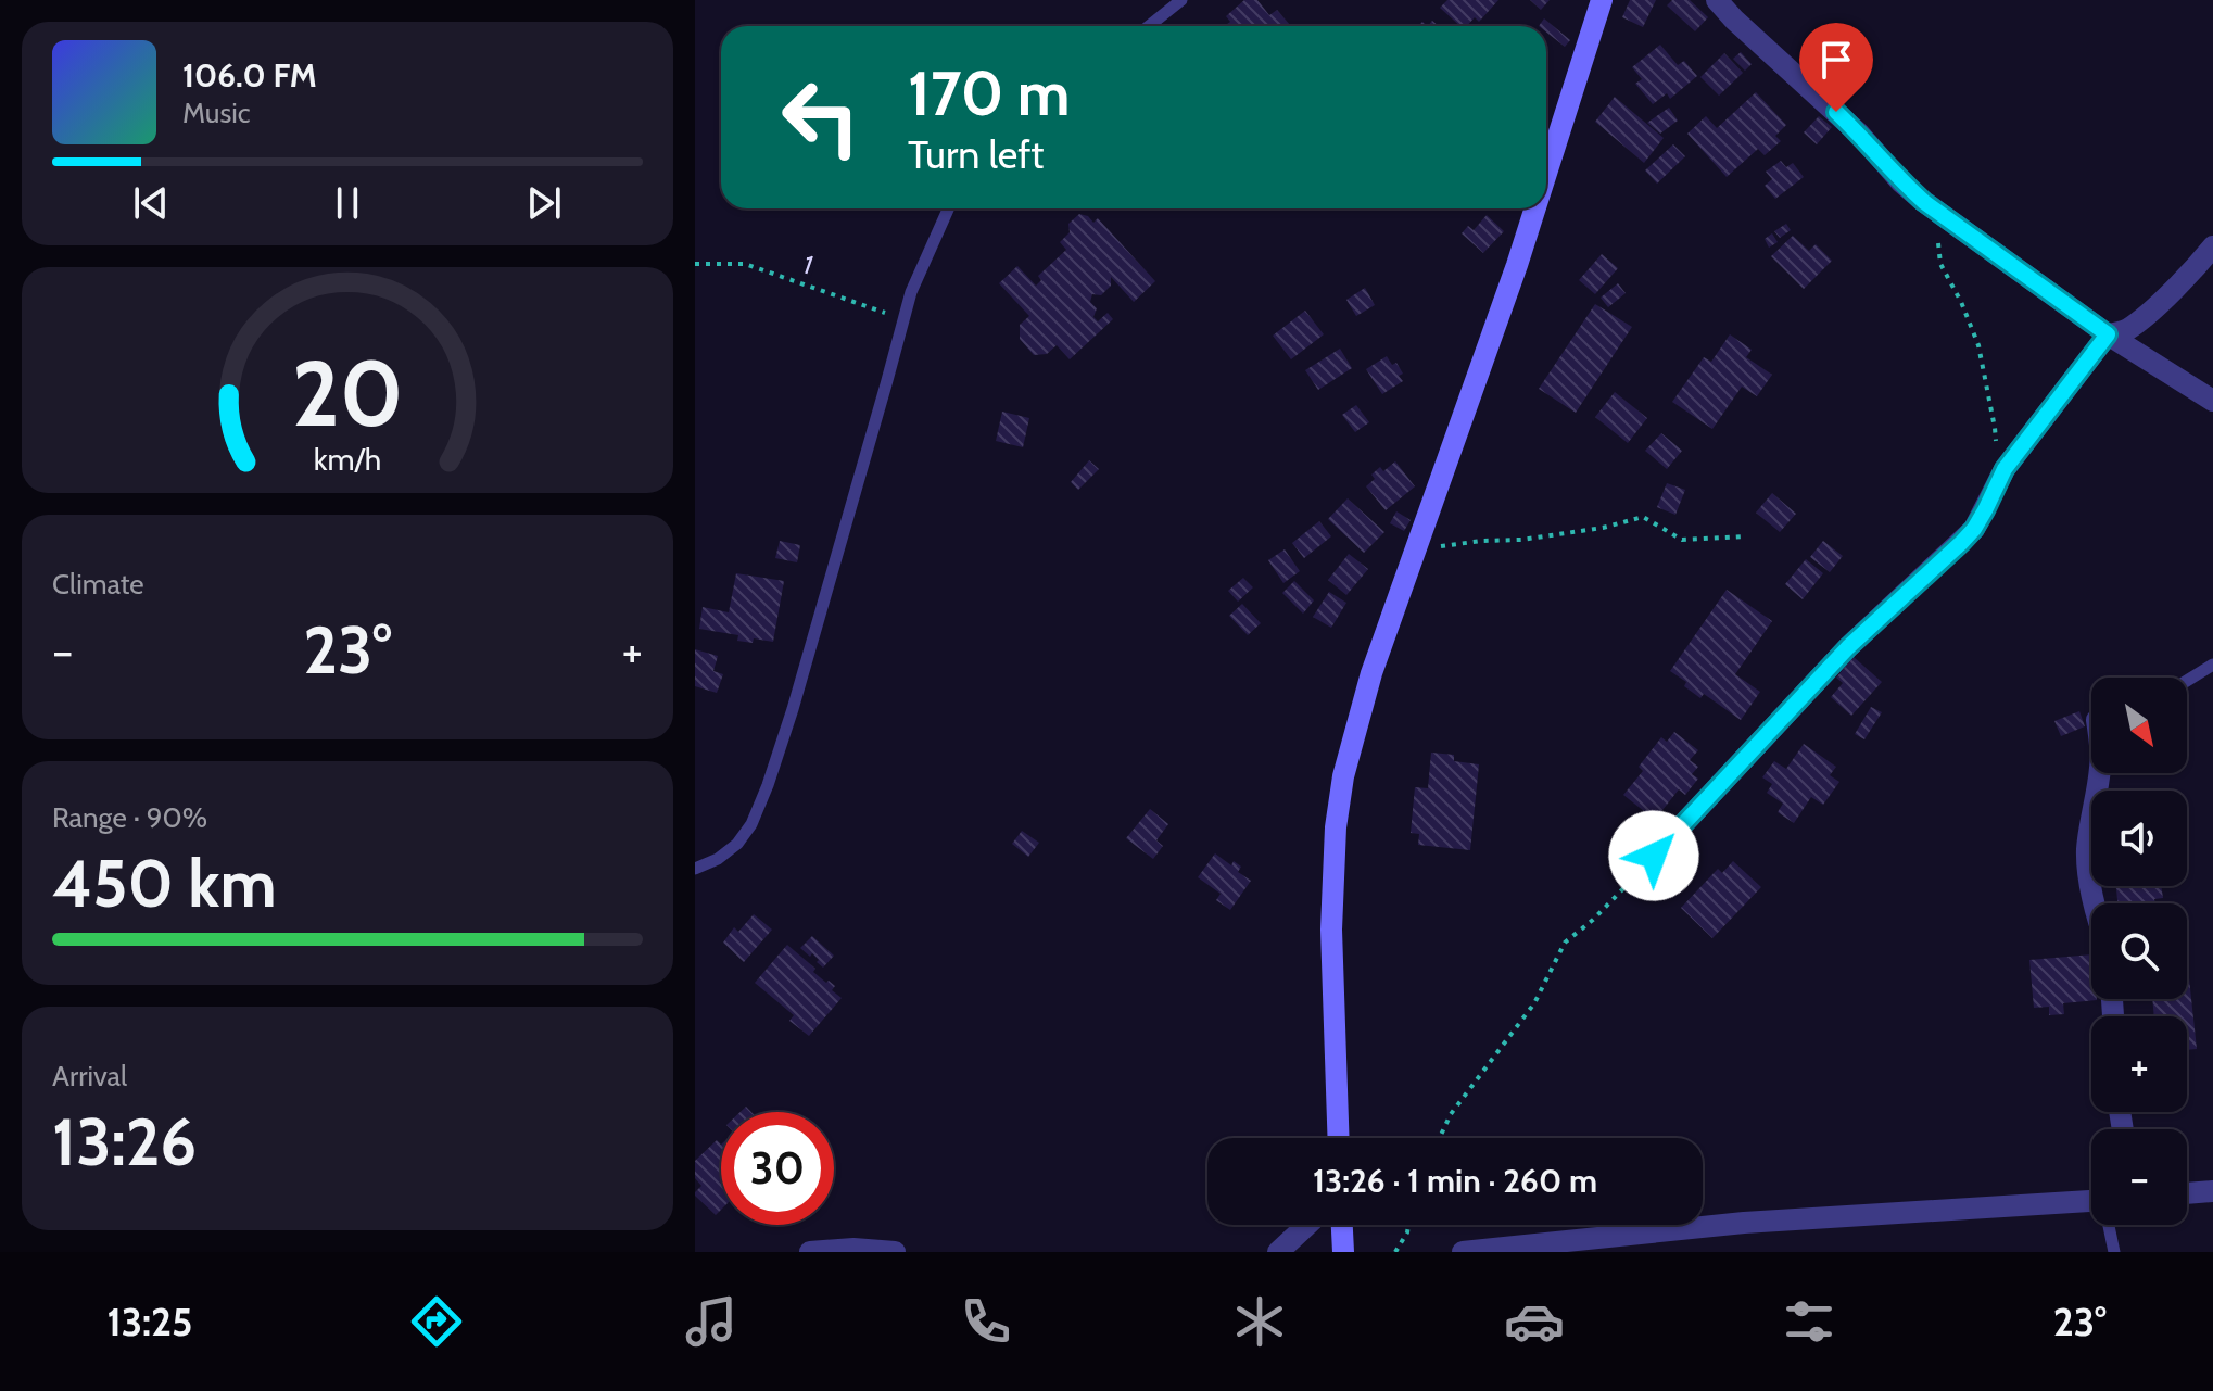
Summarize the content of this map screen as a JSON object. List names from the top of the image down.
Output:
{
  "streets": {
    "path": ["1"]
  },
  "north": "bottom right",
  "page": {
    "turn": ["170 m", "Turn left"],
    "song": ["106.0 FM", "Music"],
    "tile": [
      "Climate",
      ["Range · 90%", "450 km"],
      ["Arrival", "13:26"]
    ],
    "heat": ["−", "23°", "+"],
    "map_buttons": ["+", "−"],
    "limit": "30",
    "trip": "13:26 · 1 min · 260 m",
    "tabs": ["13:25", "23°"],
    "gauge": ["20", "km/h"]
  }
}
